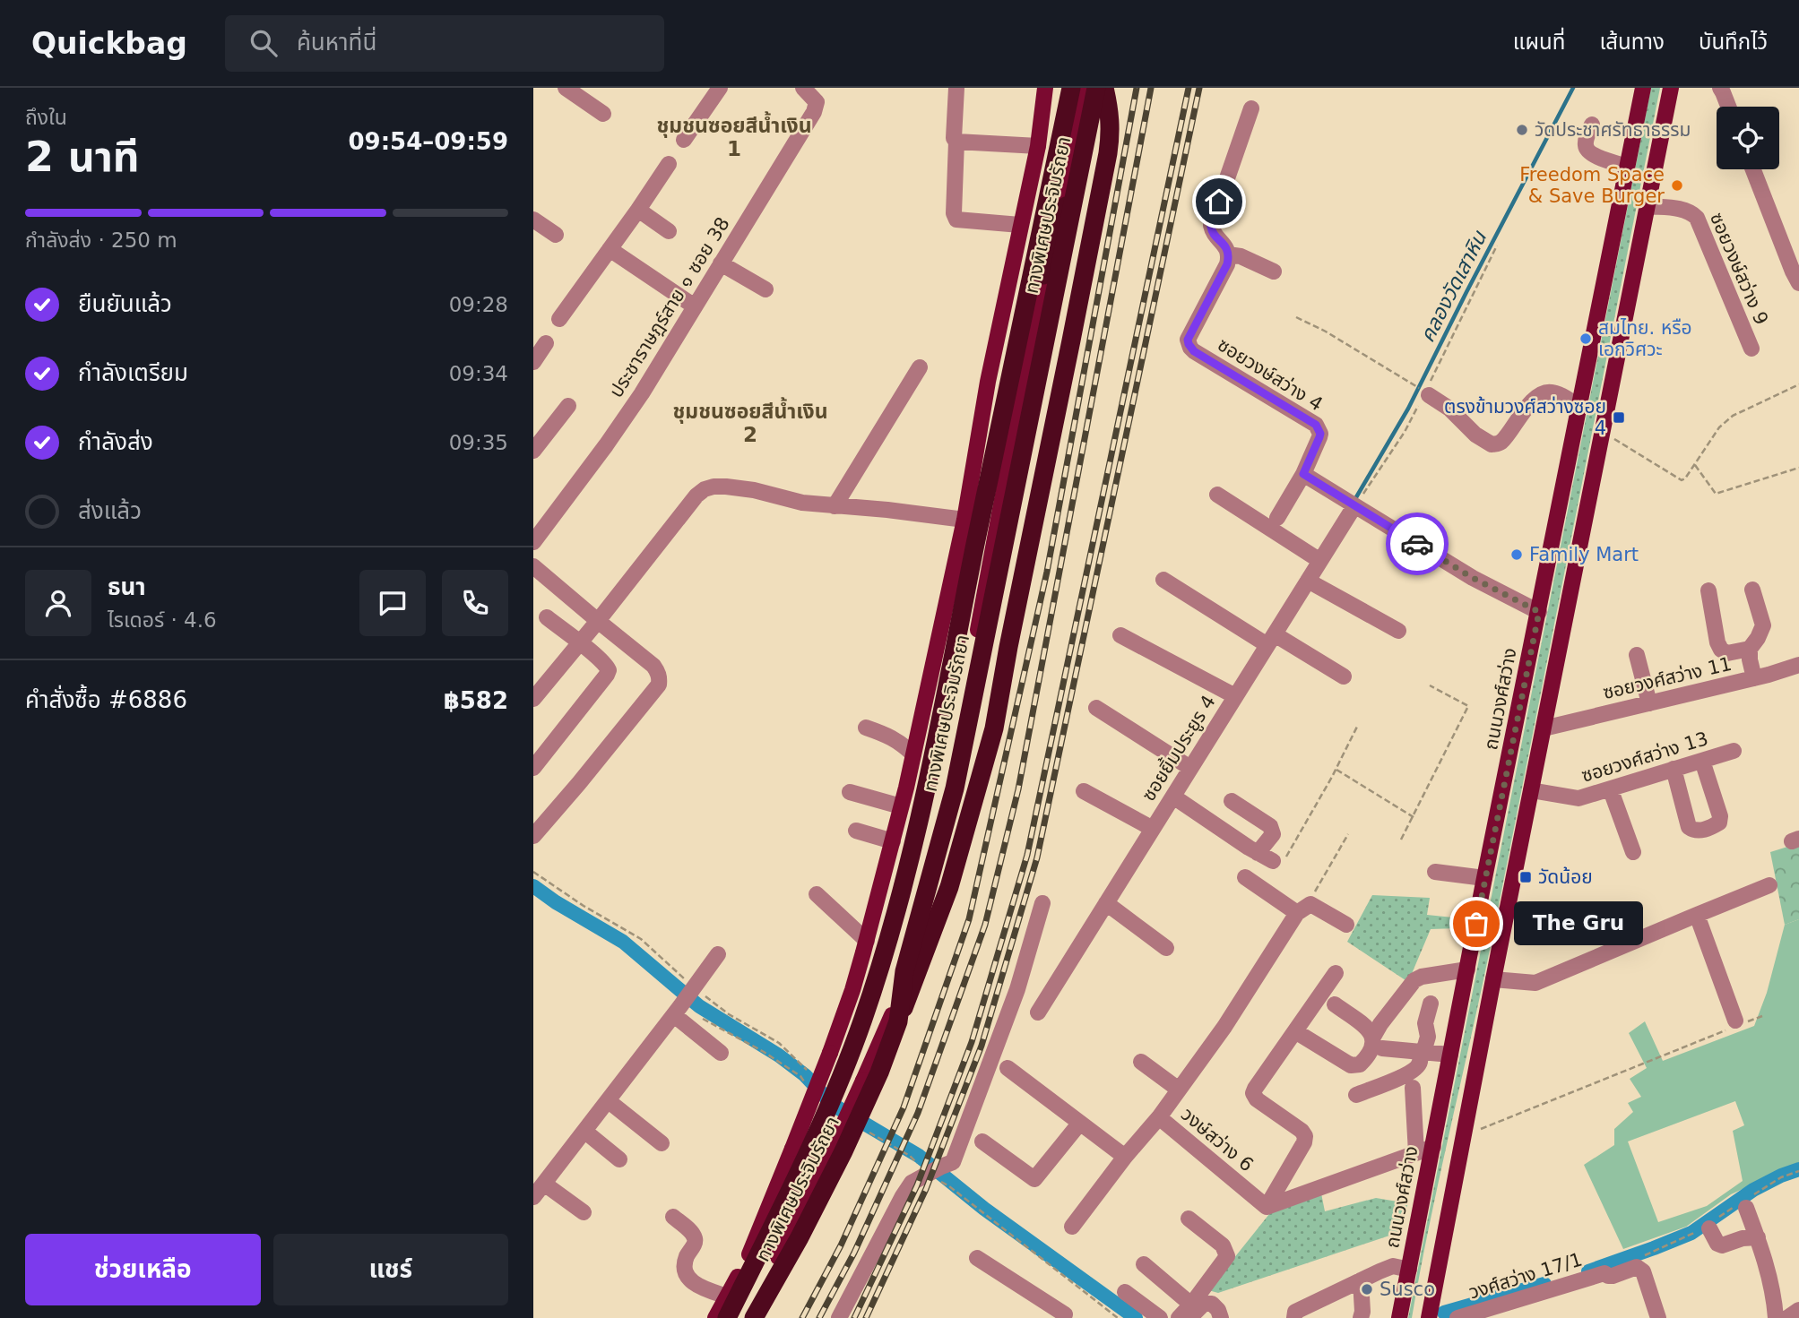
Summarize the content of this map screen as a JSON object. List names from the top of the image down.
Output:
{
  "streets": {
    "highway": ["ทางพิเศษประจิมรัถยา"],
    "main road": ["ถนนวงศ์สว่าง"],
    "street": [
      "ซอยวงษ์สว่าง 9",
      "ประชาราษฎร์สาย ๑ ซอย 38",
      "ซอยวงษ์สว่าง 4",
      "ซอยวงศ์สว่าง 11",
      "ซอยยิ้มประยูร 4",
      "ซอยวงศ์สว่าง 13",
      "วงษ์สว่าง 6",
      "วงศ์สว่าง 17/1"
    ]
  },
  "districts": ["ชุมชนซอยสีน้ำเงิน 1", "ชุมชนซอยสีน้ำเงิน 2"],
  "water": ["คลองวัดเสาหิน"],
  "places": {
    "other": [
      "วัดประชาศรัทธาธรรม",
      "Freedom Space & Save Burger",
      "สมไทย. หรือ เอกวิศวะ",
      "Family Mart",
      "The Gru",
      "Susco"
    ],
    "transit": ["ตรงข้ามวงศ์สว่างซอย 4", "วัดน้อย"]
  },
  "page": {
    "header": "Quickbag",
    "search": "ค้นหาที่นี่",
    "nav": ["แผนที่", "เส้นทาง", "บันทึกไว้"],
    "heading": ["2 นาที", "ถึงใน", "09:54–09:59"],
    "panel": [
      "ธนา",
      "ไรเดอร์ · 4.6",
      "คำสั่งซื้อ #6886",
      "฿582"
    ],
    "bar": "กำลังส่ง · 250 m",
    "list": [
      ["ยืนยันแล้ว", "09:28"],
      ["กำลังเตรียม", "09:34"],
      ["กำลังส่ง", "09:35"],
      "ส่งแล้ว"
    ],
    "bubble": "The Gru",
    "buttons": ["ช่วยเหลือ", "แชร์"]
  }
}
